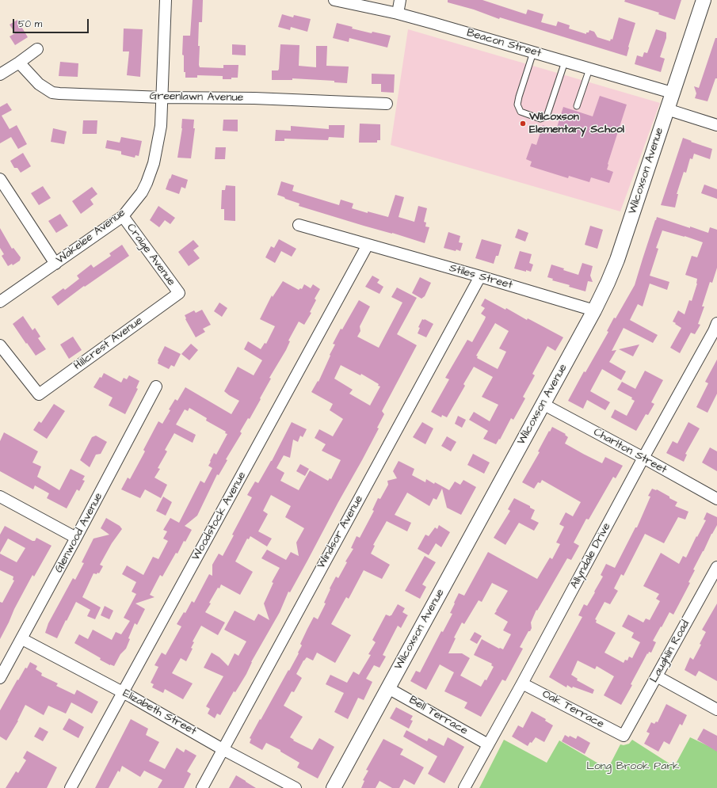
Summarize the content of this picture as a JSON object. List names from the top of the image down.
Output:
{
  "streets": {
    "street": [
      "Beacon Street",
      "Greenlawn Avenue",
      "Wilcoxson Avenue",
      "Wakelee Avenue",
      "Craige Avenue",
      "Stiles Street",
      "Hillcrest Avenue",
      "Charlton Street",
      "Woodstock Avenue",
      "Windsor Avenue",
      "Glenwood Avenue",
      "Allyndale Drive",
      "Laughlin Road",
      "Oak Terrace",
      "Elizabeth Street",
      "Bell Terrace"
    ]
  },
  "crossings": [
    ["Beacon Street", "Wilcoxson Avenue"],
    ["Greenlawn Avenue", "Wakelee Avenue"],
    ["Wilcoxson Avenue", "Stiles Street"],
    ["Wilcoxson Avenue", "Charlton Street"],
    ["Wilcoxson Avenue", "Bell Terrace"],
    ["Wakelee Avenue", "Craige Avenue"],
    ["Craige Avenue", "Hillcrest Avenue"],
    ["Stiles Street", "Woodstock Avenue"],
    ["Stiles Street", "Windsor Avenue"],
    ["Charlton Street", "Allyndale Drive"],
    ["Woodstock Avenue", "Elizabeth Street"],
    ["Windsor Avenue", "Elizabeth Street"],
    ["Glenwood Avenue", "Elizabeth Street"],
    ["Allyndale Drive", "Oak Terrace"],
    ["Allyndale Drive", "Bell Terrace"],
    ["Laughlin Road", "Oak Terrace"]
  ],
  "parks": ["Long Brook Park"],
  "places": ["Wilcoxson Elementary School"],
  "scale_bar": "50 m"
}
